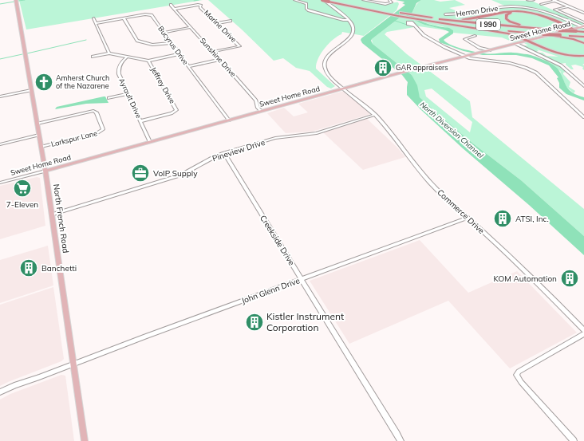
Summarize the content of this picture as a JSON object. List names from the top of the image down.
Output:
{
  "streets": {
    "highway": ["I 990"],
    "main road": ["Sweet Home Road", "North French Road"],
    "street": [
      "Herron Drive",
      "Marine Drive",
      "Bucyrus Drive",
      "Sunshine Drive",
      "Jeffrey Drive",
      "Ayrault Drive",
      "Larkspur Lane",
      "Pineview Drive",
      "Commerce Drive",
      "Creekside Drive",
      "John Glenn Drive"
    ]
  },
  "crossings": [
    ["Herron Drive", "Sweet Home Road"],
    ["I 990", "Sweet Home Road"],
    ["Marine Drive", "Sunshine Drive"],
    ["Sweet Home Road", "Bucyrus Drive"],
    ["Sweet Home Road", "Sunshine Drive"],
    ["Sweet Home Road", "Ayrault Drive"],
    ["Sweet Home Road", "Commerce Drive"],
    ["Sweet Home Road", "North French Road"],
    ["Jeffrey Drive", "Ayrault Drive"],
    ["Larkspur Lane", "North French Road"],
    ["Pineview Drive", "Commerce Drive"],
    ["Pineview Drive", "North French Road"],
    ["Pineview Drive", "Creekside Drive"],
    ["Commerce Drive", "John Glenn Drive"],
    ["North French Road", "John Glenn Drive"],
    ["Creekside Drive", "John Glenn Drive"]
  ],
  "water": ["North Diversion Channel"],
  "places": {
    "building": [
      "GAR appraisers",
      "ATSI, Inc.",
      "Banchetti",
      "KOM Automation",
      "Kistler Instrument Corporation"
    ],
    "church": ["Amherst Church of the Nazarene"],
    "office": ["VoIP Supply"],
    "supermarket": ["7-Eleven"]
  }
}
